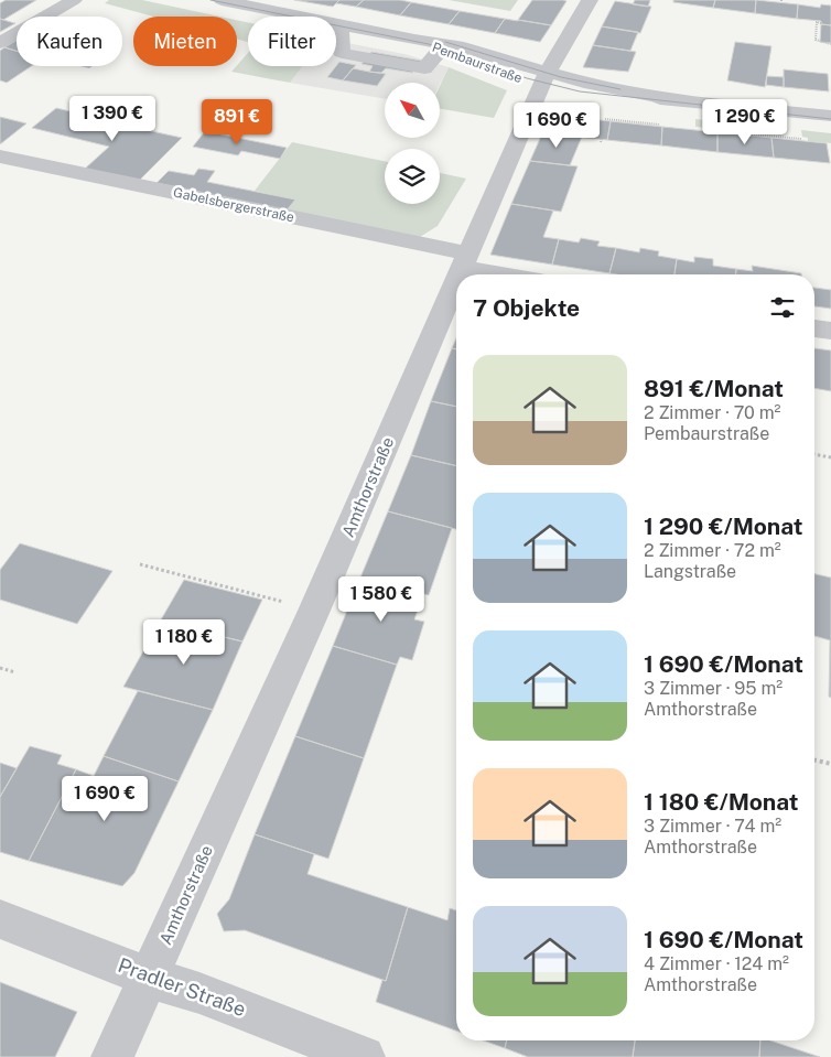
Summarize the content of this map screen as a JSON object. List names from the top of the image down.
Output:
{
  "streets": {
    "street": [
      "Pembaurstraße",
      "Gabelsbergerstraße",
      "Amthorstraße",
      "Pradler Straße"
    ]
  },
  "crossings": [
    ["Pembaurstraße", "Amthorstraße"],
    ["Gabelsbergerstraße", "Amthorstraße"],
    ["Amthorstraße", "Pradler Straße"]
  ],
  "north": "top left",
  "page": {
    "chip": ["Kaufen", "Mieten", "Filter"],
    "price": [
      "1 390 €",
      "891 €",
      "1 290 €",
      "1 690 €",
      "1 580 €",
      "1 180 €",
      "1 690 €"
    ],
    "heading": "7 Objekte",
    "list": [
      {
        "name": "891 €/Monat",
        "note": "2 Zimmer · 70 m² · Pembaurstraße"
      },
      {
        "name": "1 290 €/Monat",
        "note": "2 Zimmer · 72 m² · Langstraße"
      },
      {
        "name": "1 690 €/Monat",
        "note": "3 Zimmer · 95 m² · Amthorstraße"
      },
      {
        "name": "1 180 €/Monat",
        "note": "3 Zimmer · 74 m² · Amthorstraße"
      },
      {
        "name": "1 690 €/Monat",
        "note": "4 Zimmer · 124 m² · Amthorstraße"
      }
    ]
  }
}
